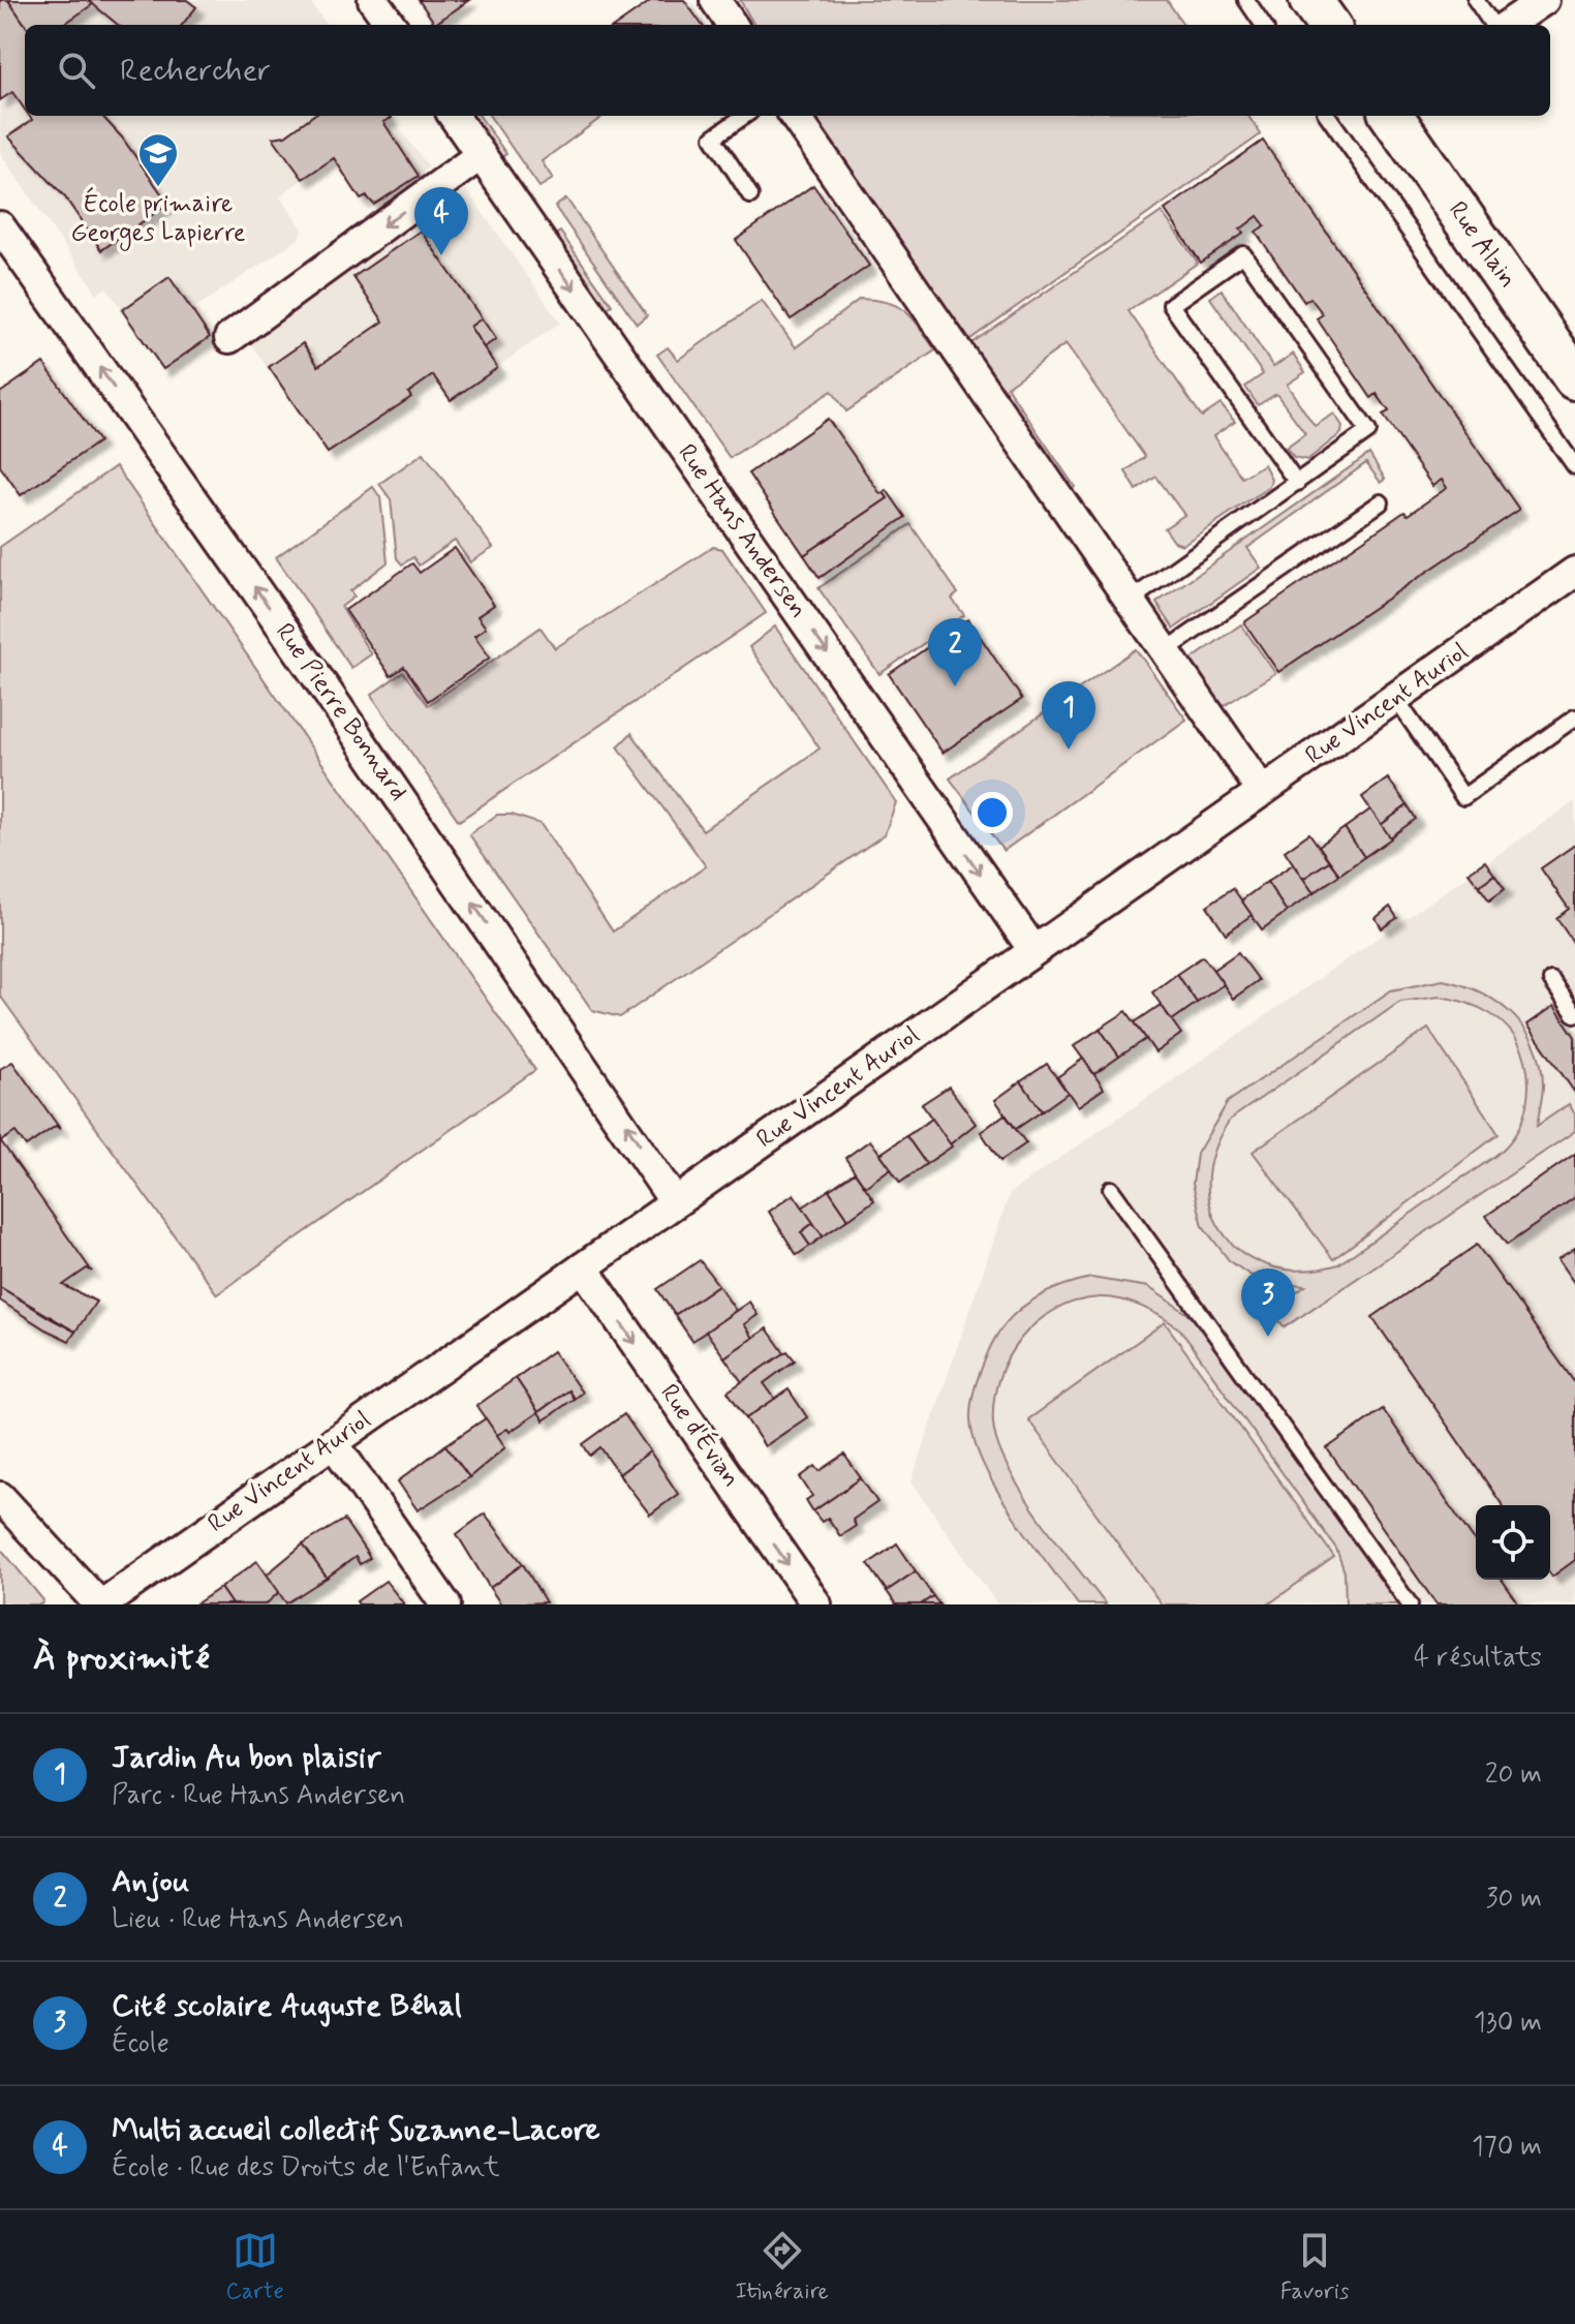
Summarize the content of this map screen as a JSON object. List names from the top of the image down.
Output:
{
  "streets": {
    "street": [
      "Rue Alain",
      "Rue Hans Andersen",
      "Rue Vincent Auriol",
      "Rue Pierre Bonnard",
      "Rue d'Évian"
    ]
  },
  "crossings": [
    ["Rue Hans Andersen", "Rue Vincent Auriol"],
    ["Rue Vincent Auriol", "Rue Pierre Bonnard"],
    ["Rue Vincent Auriol", "Rue d'Évian"]
  ],
  "one_way": ["Rue Hans Andersen", "Rue Pierre Bonnard", "Rue d'Évian"],
  "places": {
    "school or university": ["École primaire Georges Lapierre"]
  },
  "page": {
    "search": "Rechercher",
    "pins": [
      "4",
      "2",
      "1",
      "3"
    ],
    "heading": ["À proximité", "4 résultats"],
    "list": [
      {
        "mark": "1",
        "name": "Jardin Au bon plaisir",
        "note": "Parc · Rue Hans Andersen",
        "value": "20 m"
      },
      {
        "mark": "2",
        "name": "Anjou",
        "note": "Lieu · Rue Hans Andersen",
        "value": "30 m"
      },
      {
        "mark": "3",
        "name": "Cité scolaire Auguste Béhal",
        "note": "École",
        "value": "130 m"
      },
      {
        "mark": "4",
        "name": "Multi accueil collectif Suzanne-Lacore",
        "note": "École · Rue des Droits de l'Enfant",
        "value": "170 m"
      }
    ],
    "nav": ["Carte", "Itinéraire", "Favoris"]
  }
}
